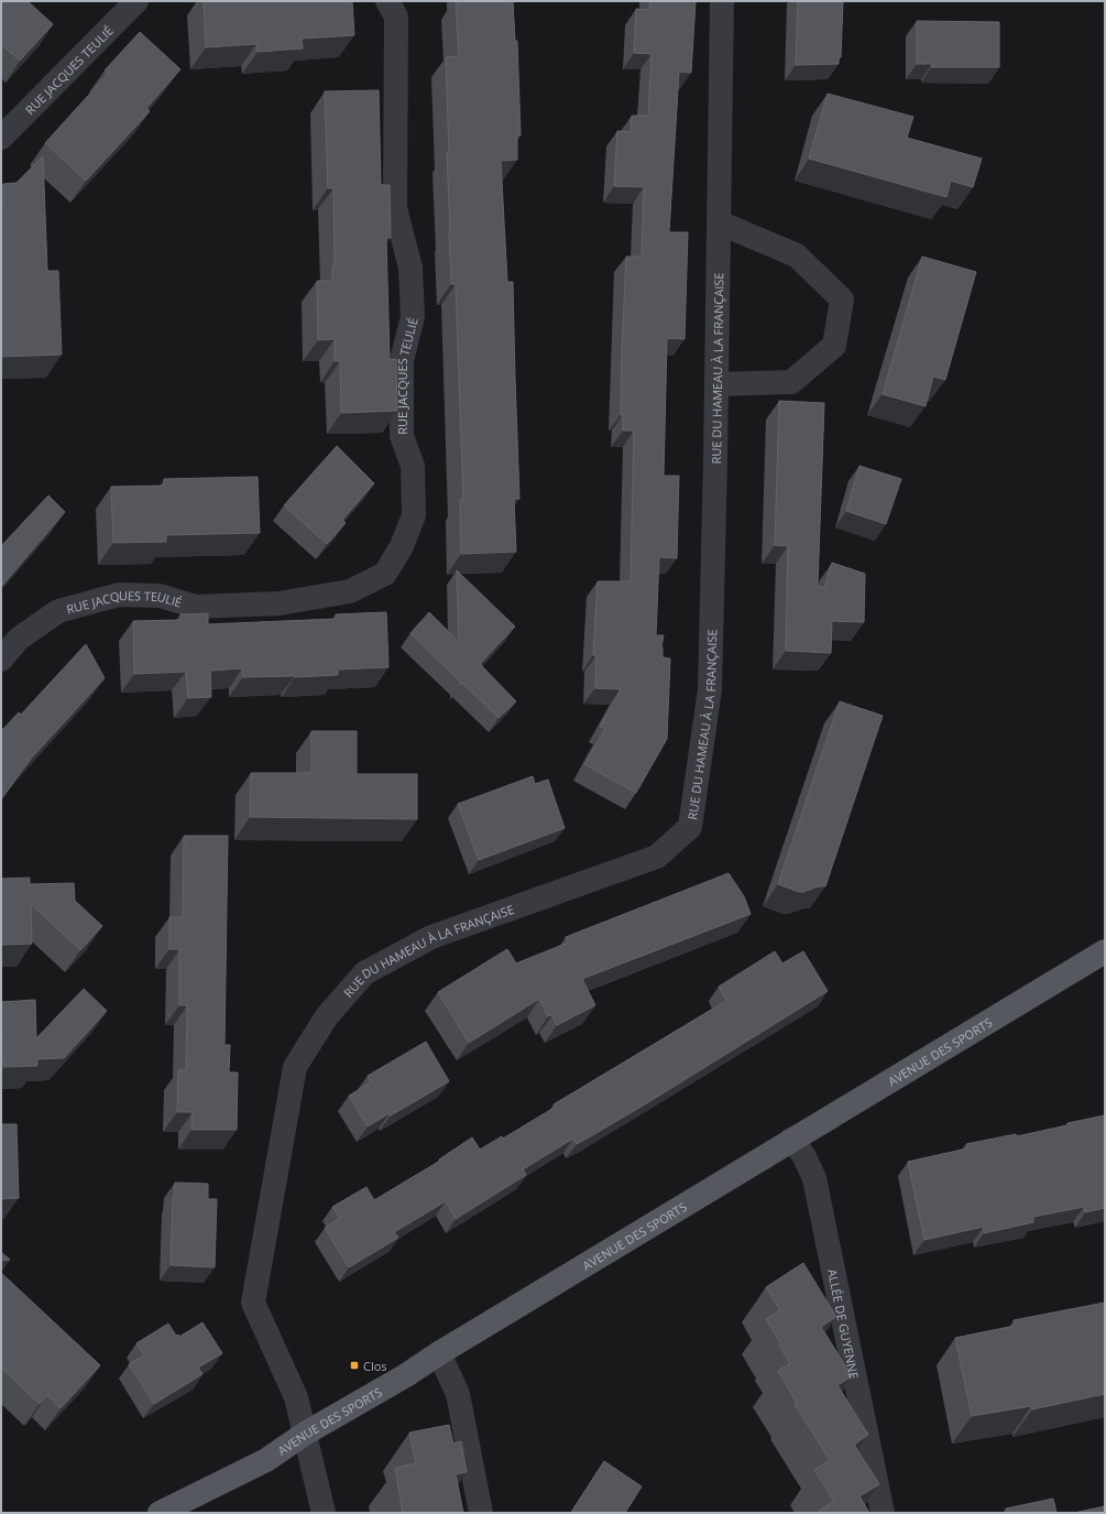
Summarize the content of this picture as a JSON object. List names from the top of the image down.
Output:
{
  "streets": {
    "main road": ["AVENUE DES SPORTS"],
    "street": ["RUE JACQUES TEULIÉ", "RUE DU HAMEAU À LA FRANÇAISE", "ALLÉE DE GUYENNE"]
  },
  "crossings": [
    ["RUE DU HAMEAU À LA FRANÇAISE", "AVENUE DES SPORTS"],
    ["AVENUE DES SPORTS", "ALLÉE DE GUYENNE"]
  ],
  "places": {
    "transit": ["Clos"]
  }
}
